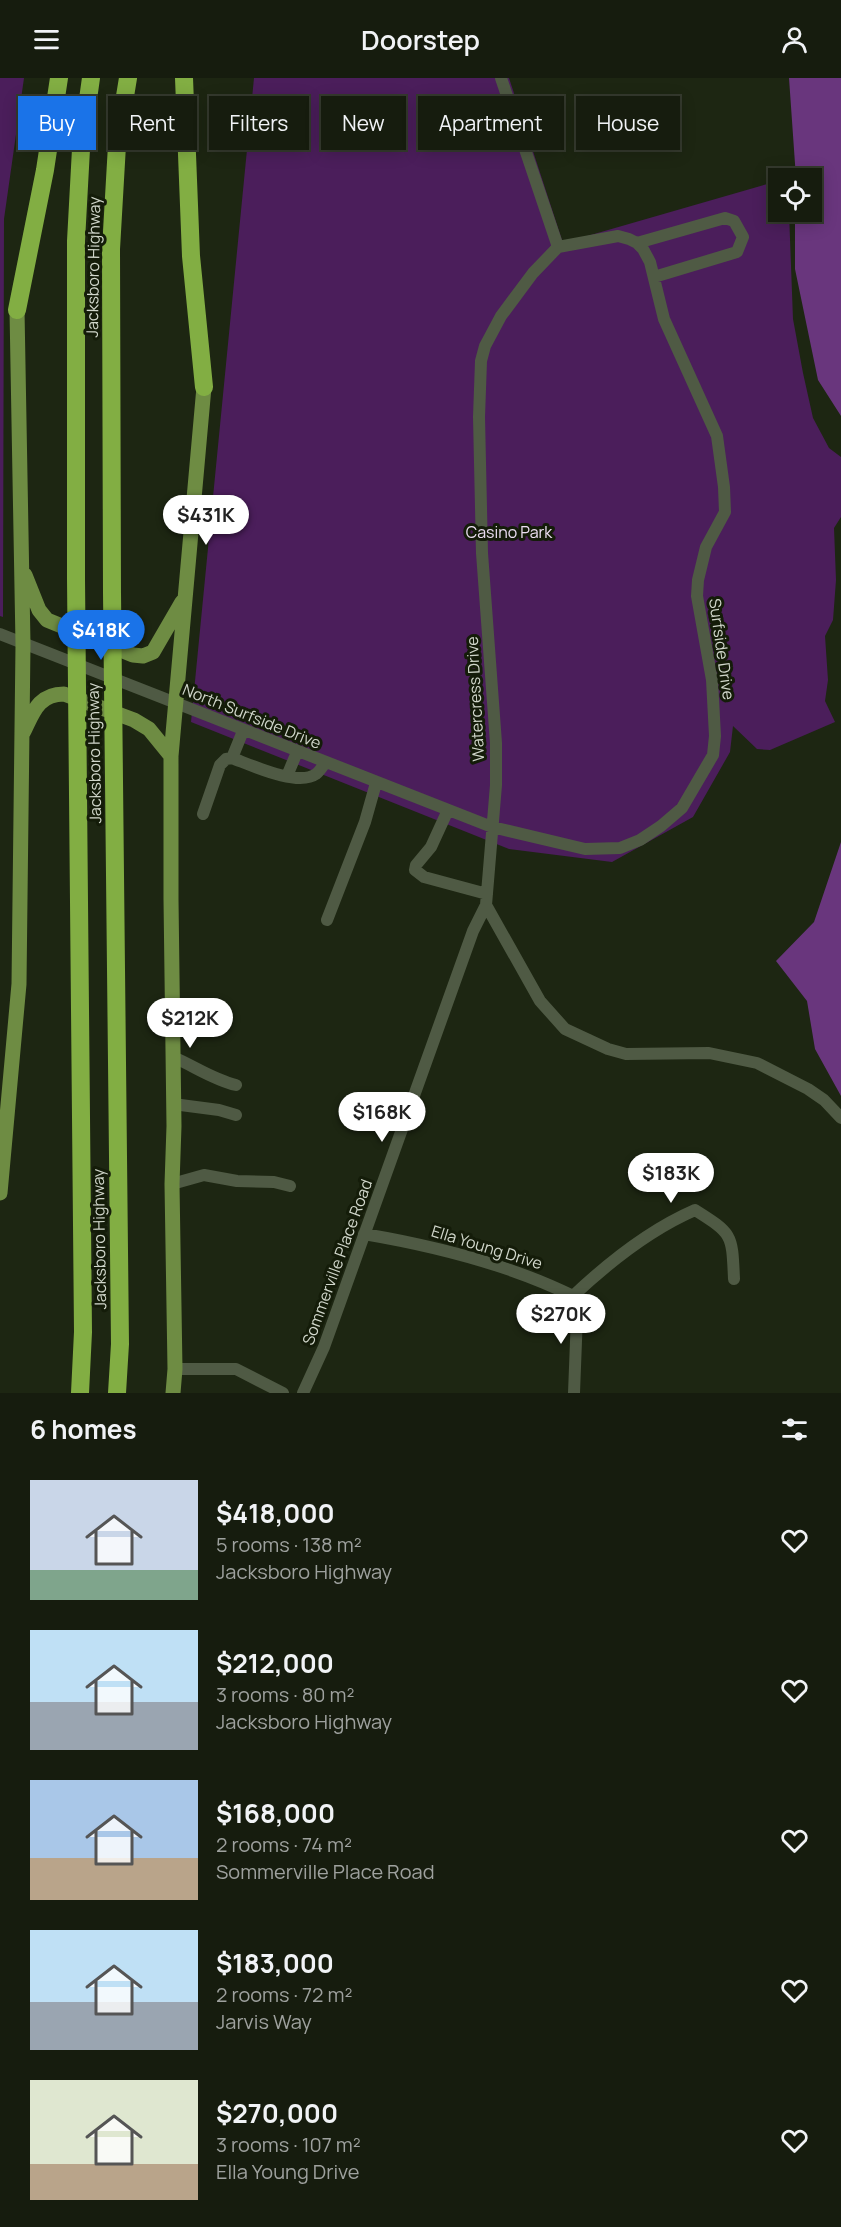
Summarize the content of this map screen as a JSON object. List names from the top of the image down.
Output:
{
  "streets": {
    "highway": ["Jacksboro Highway"],
    "street": [
      "Surfside Drive",
      "Watercress Drive",
      "North Surfside Drive",
      "Ella Young Drive",
      "Sommerville Place Road"
    ]
  },
  "crossings": [
    ["Surfside Drive", "Watercress Drive"],
    ["Surfside Drive", "North Surfside Drive"],
    ["Watercress Drive", "North Surfside Drive"],
    ["Watercress Drive", "Sommerville Place Road"],
    ["Ella Young Drive", "Sommerville Place Road"]
  ],
  "parks": ["Casino Park"],
  "page": {
    "header": "Doorstep",
    "chip": [
      "Buy",
      "Rent",
      "Filters",
      "New",
      "Apartment",
      "House"
    ],
    "price": [
      "$431K",
      "$418K",
      "$212K",
      "$168K",
      "$183K",
      "$270K"
    ],
    "heading": "6 homes",
    "list": [
      {
        "name": "$418,000",
        "note": "5 rooms · 138 m² · Jacksboro Highway"
      },
      {
        "name": "$212,000",
        "note": "3 rooms · 80 m² · Jacksboro Highway"
      },
      {
        "name": "$168,000",
        "note": "2 rooms · 74 m² · Sommerville Place Road"
      },
      {
        "name": "$183,000",
        "note": "2 rooms · 72 m² · Jarvis Way"
      },
      {
        "name": "$270,000",
        "note": "3 rooms · 107 m² · Ella Young Drive"
      }
    ]
  }
}
